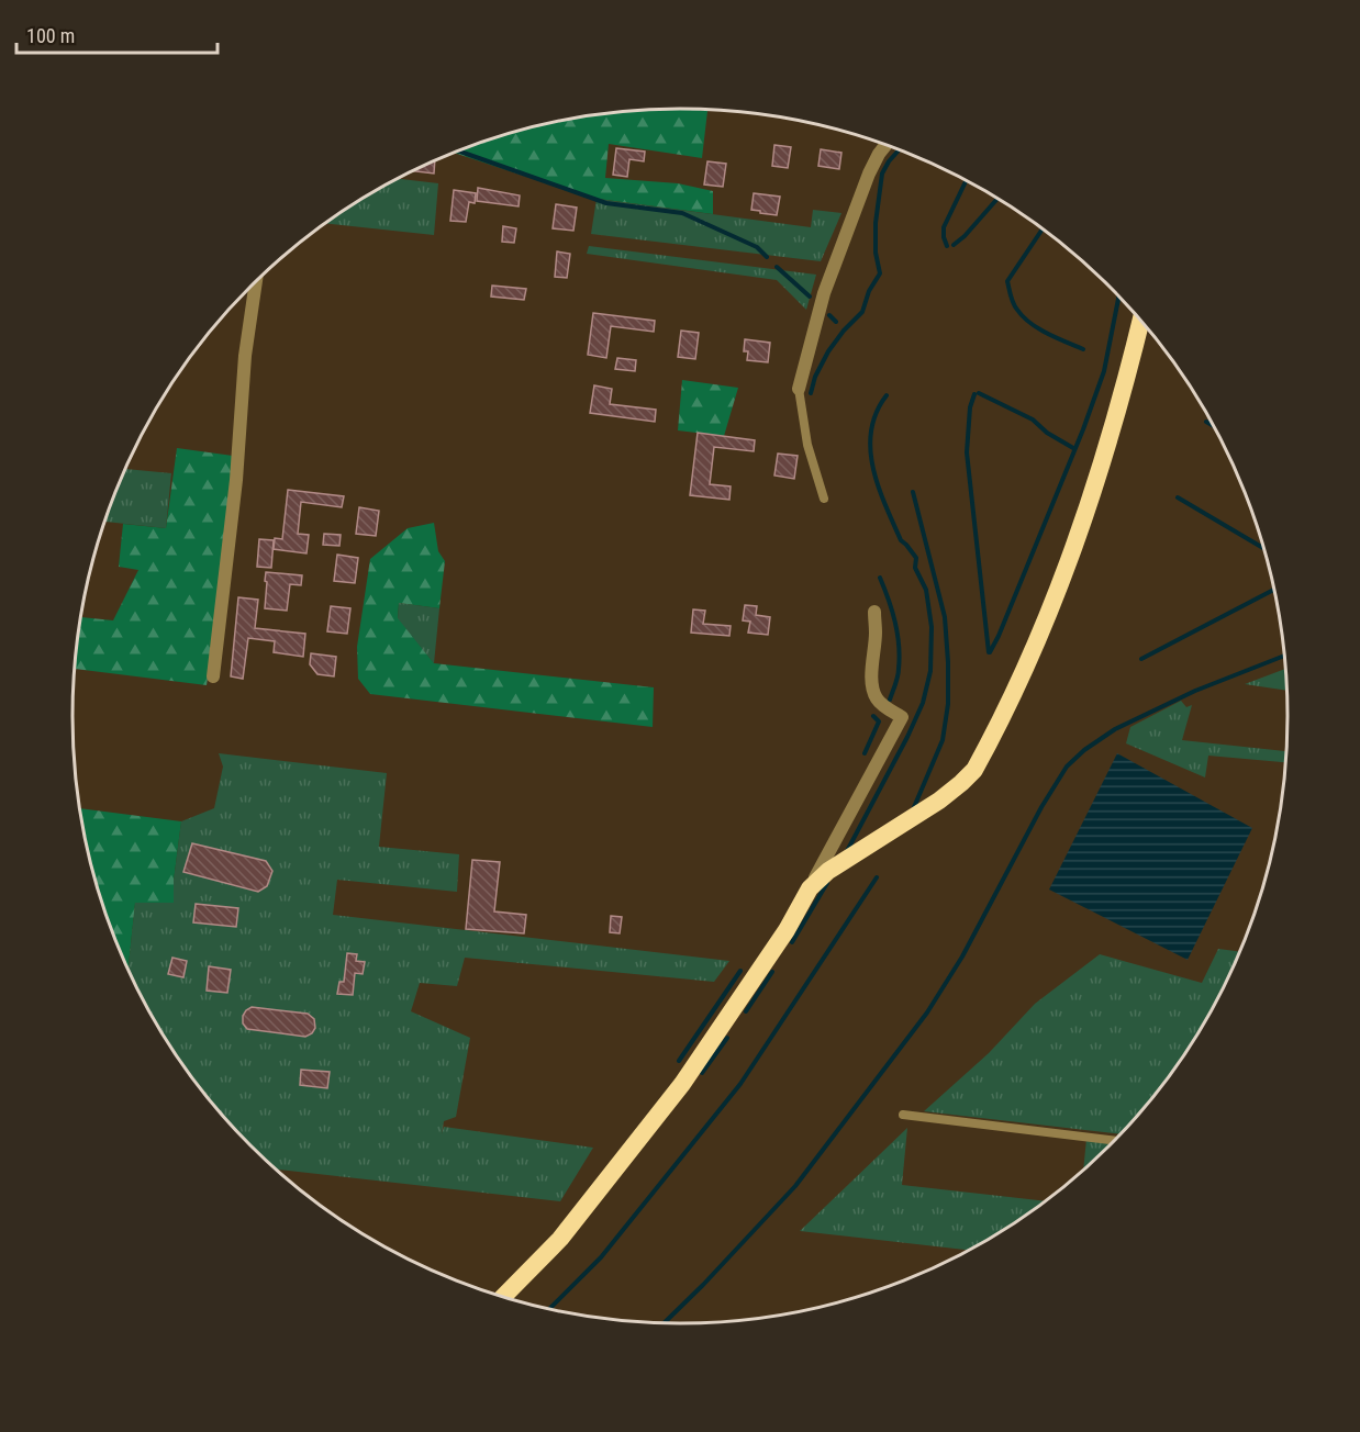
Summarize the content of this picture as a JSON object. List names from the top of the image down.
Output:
{
  "scale_bar": "100 m"
}
